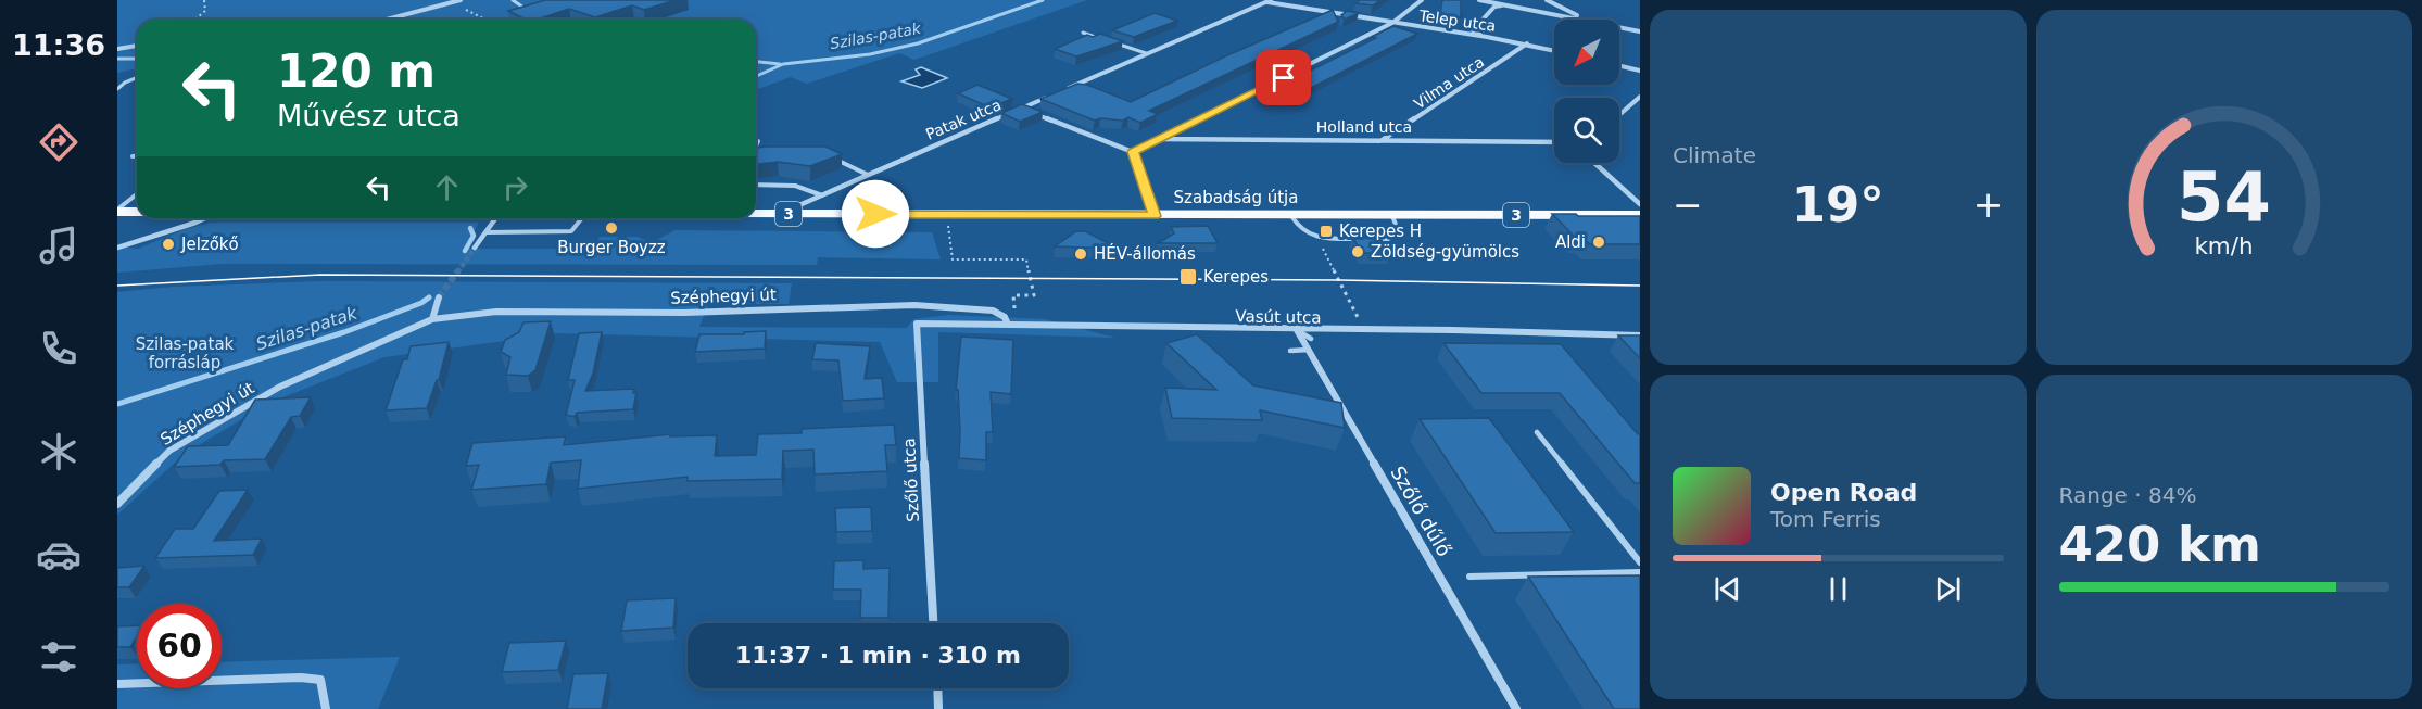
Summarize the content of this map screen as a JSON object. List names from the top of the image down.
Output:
{
  "streets": {
    "main road": ["Szabadság útja", "3"],
    "street": [
      "Telep utca",
      "Vilma utca",
      "Patak utca",
      "Holland utca",
      "Széphegyi út",
      "Vasút utca",
      "Szőlő utca",
      "Szőlő dűlő"
    ]
  },
  "crossings": [
    ["Telep utca", "Vilma utca"],
    ["Vilma utca", "Holland utca"],
    ["Patak utca", "Szabadság útja"],
    ["Széphegyi út", "Vasút utca"],
    ["Vasút utca", "Szőlő utca"],
    ["Vasút utca", "Szőlő dűlő"]
  ],
  "water": ["Szilas-patak"],
  "parks": ["Szilas-patak forrásláp"],
  "places": {
    "other": [
      "Burger Boyzz",
      "Aldi",
      "Jelzőkő",
      "Zöldség-gyümölcs",
      "HÉV-állomás"
    ],
    "transit": ["Kerepes H", "Kerepes"]
  },
  "north": "bottom left",
  "page": {
    "tabs": "11:36",
    "tile": [
      "Climate",
      ["Range · 84%", "420 km"]
    ],
    "turn": ["120 m", "Művész utca"],
    "heat": ["−", "19°", "+"],
    "song": ["Open Road", "Tom Ferris"],
    "limit": "60",
    "trip": "11:37 · 1 min · 310 m",
    "gauge": ["54", "km/h"]
  }
}
